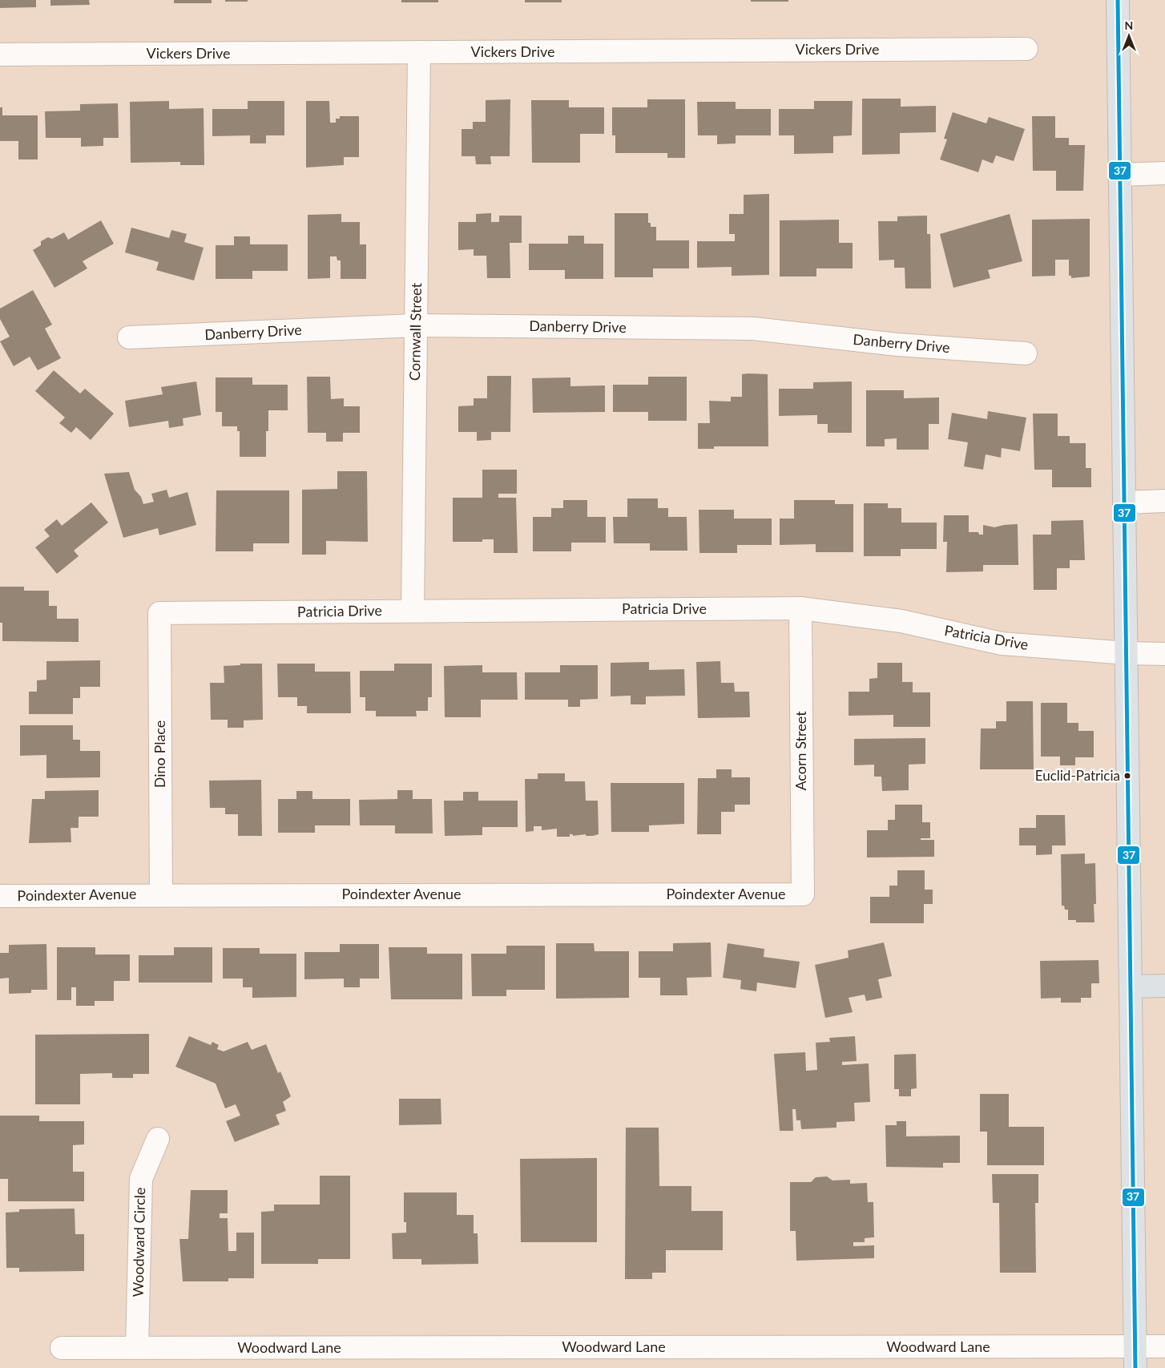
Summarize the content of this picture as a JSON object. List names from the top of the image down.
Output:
{
  "streets": {
    "street": [
      "Vickers Drive",
      "Danberry Drive",
      "Cornwall Street",
      "Patricia Drive",
      "Acorn Street",
      "Dino Place",
      "Poindexter Avenue",
      "Woodward Circle",
      "Woodward Lane"
    ]
  },
  "crossings": [
    ["Vickers Drive", "Cornwall Street"],
    ["Danberry Drive", "Cornwall Street"],
    ["Cornwall Street", "Patricia Drive"],
    ["Patricia Drive", "Acorn Street"],
    ["Patricia Drive", "Dino Place"],
    ["Acorn Street", "Poindexter Avenue"],
    ["Dino Place", "Poindexter Avenue"],
    ["Woodward Circle", "Woodward Lane"]
  ],
  "places": ["Euclid-Patricia"],
  "lines": ["transit line 37"],
  "north": "top"
}
